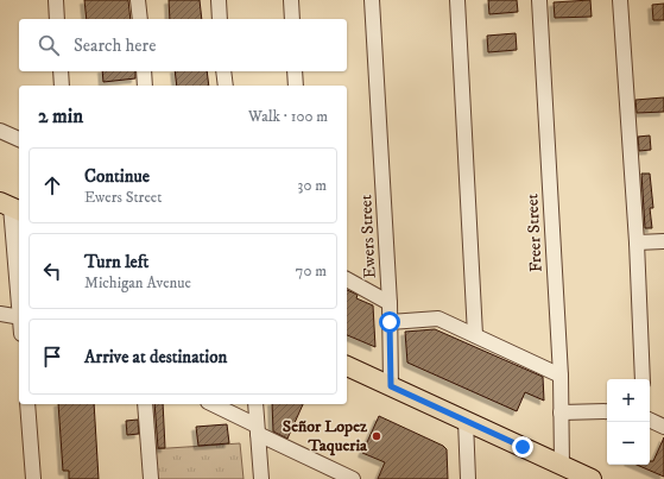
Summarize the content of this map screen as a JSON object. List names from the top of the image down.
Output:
{
  "streets": {
    "street": ["Freer Street", "Ewers Street"]
  },
  "places": ["Señor Lopez Taqueria"],
  "page": {
    "search": "Search here",
    "heading": ["2 min", "Walk · 100 m"],
    "list": [
      ["Continue", "Ewers Street", "30 m"],
      ["Turn left", "Michigan Avenue", "70 m"],
      "Arrive at destination"
    ],
    "map_buttons": ["+", "−"]
  }
}
